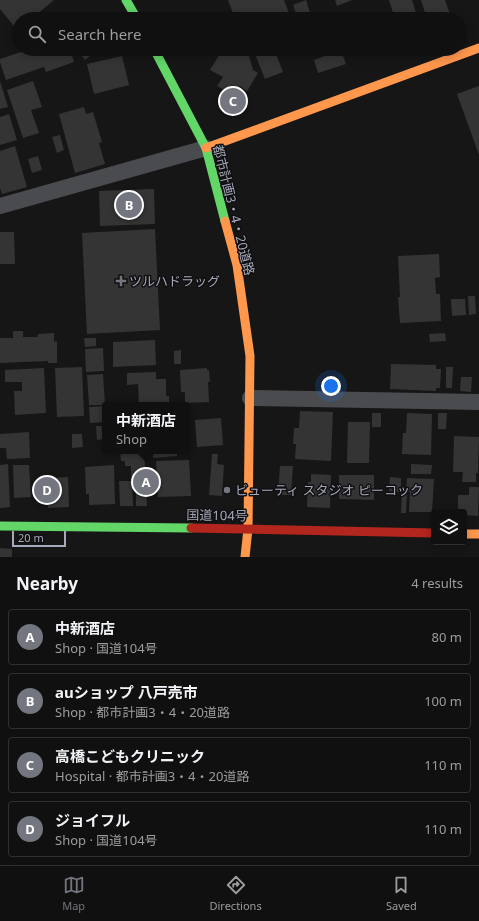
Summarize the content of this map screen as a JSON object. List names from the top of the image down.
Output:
{
  "streets": {
    "main road": ["都市計画3・4・20道路", "国道104号"]
  },
  "crossings": [
    ["都市計画3・4・20道路", "国道104号"]
  ],
  "places": {
    "health": ["ツルハドラッグ"],
    "other": ["ビューティ スタジオ ピーコック"]
  },
  "scale_bar": "20 m",
  "page": {
    "search": "Search here",
    "pins": [
      "C",
      "B",
      "A",
      "D"
    ],
    "popup": ["中新酒店", "Shop"],
    "scale": "20 m",
    "heading": ["Nearby", "4 results"],
    "list": [
      {
        "mark": "A",
        "name": "中新酒店",
        "note": "Shop · 国道104号",
        "value": "80 m"
      },
      {
        "mark": "B",
        "name": "auショップ 八戸売市",
        "note": "Shop · 都市計画3・4・20道路",
        "value": "100 m"
      },
      {
        "mark": "C",
        "name": "高橋こどもクリニック",
        "note": "Hospital · 都市計画3・4・20道路",
        "value": "110 m"
      },
      {
        "mark": "D",
        "name": "ジョイフル",
        "note": "Shop · 国道104号",
        "value": "110 m"
      }
    ],
    "nav": ["Map", "Directions", "Saved"]
  }
}
